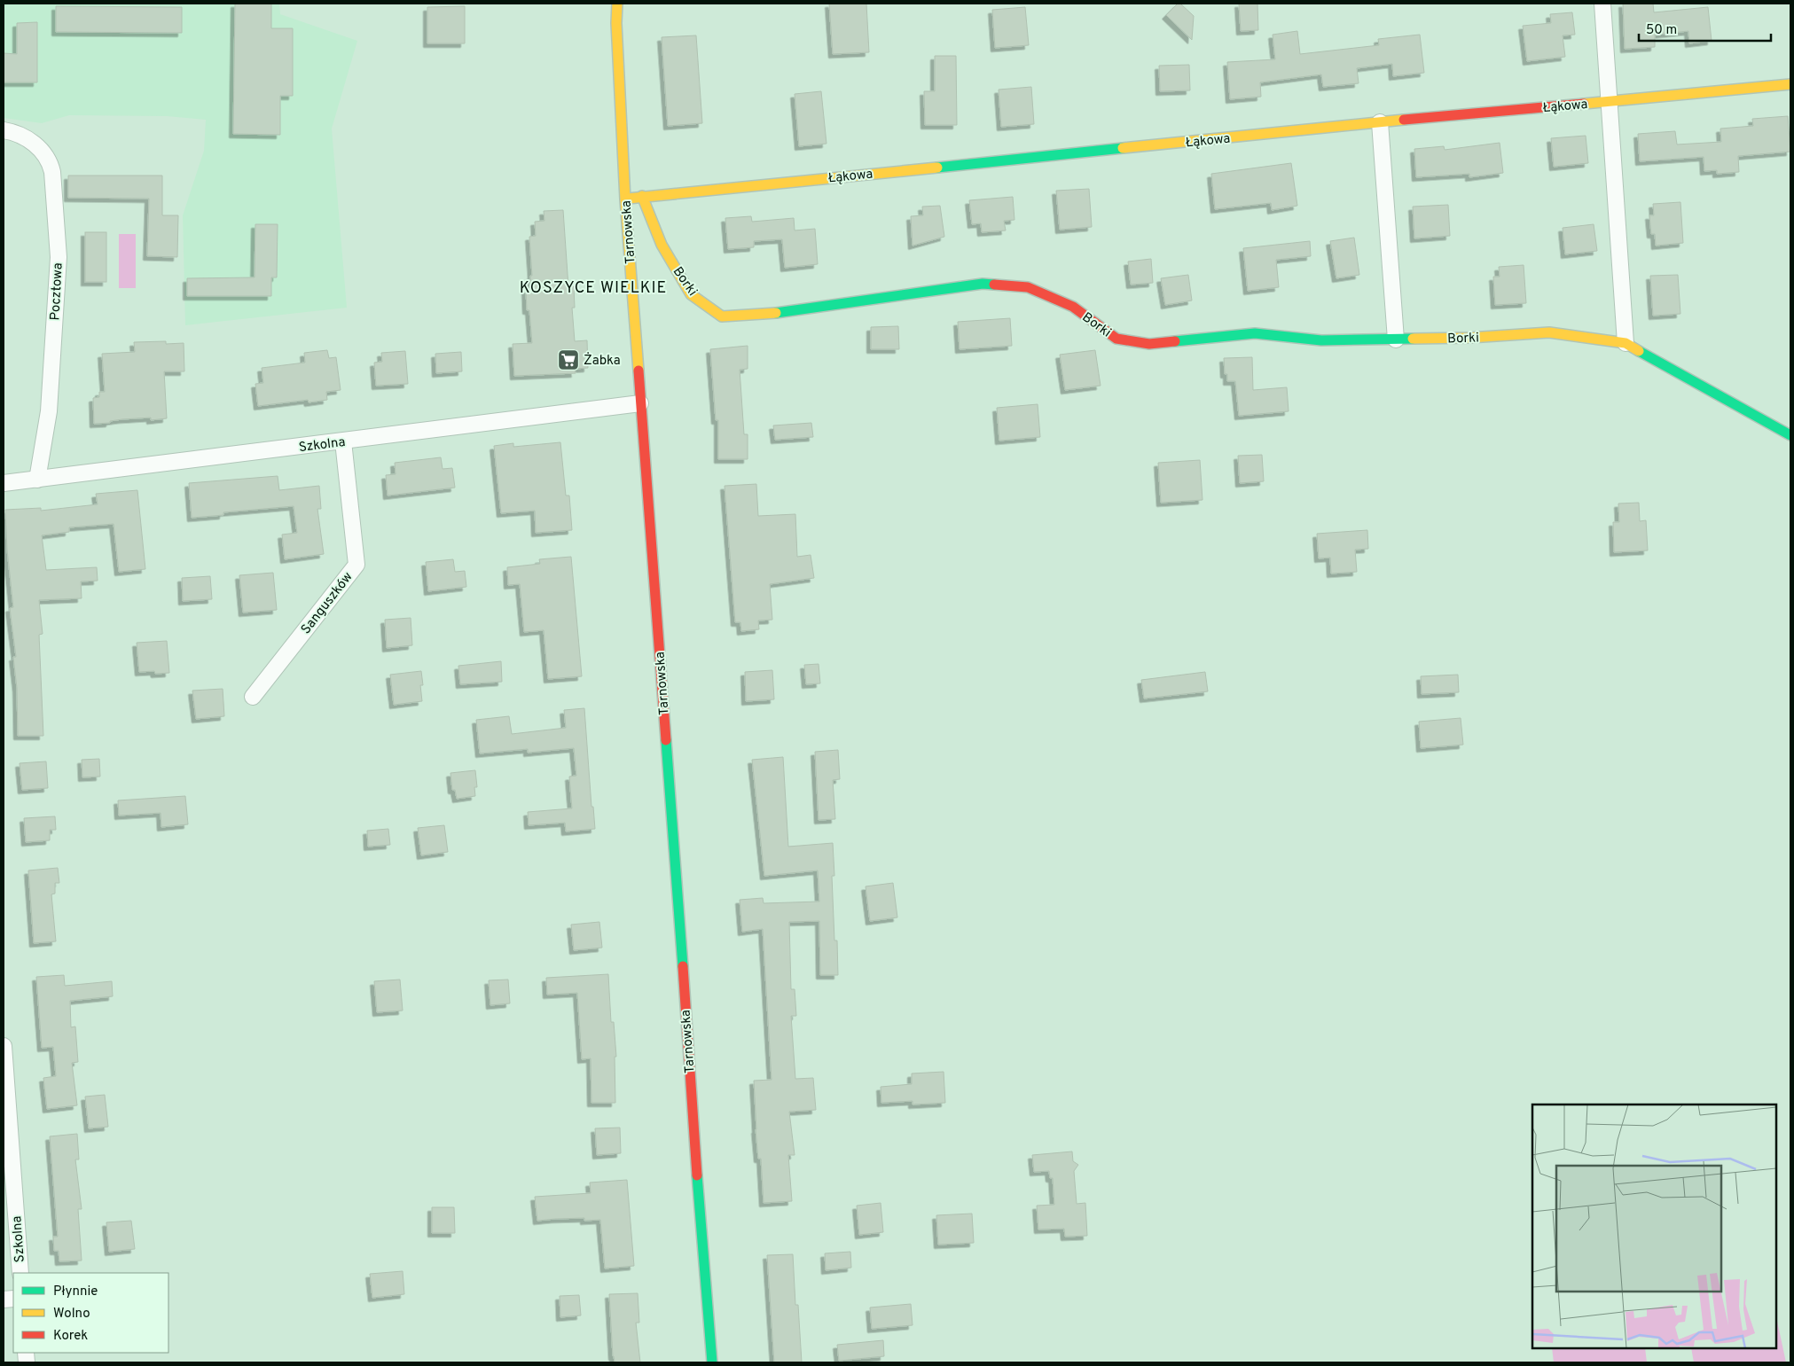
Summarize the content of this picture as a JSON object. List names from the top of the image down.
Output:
{
  "streets": {
    "street": [
      "Łąkowa",
      "Tarnowska",
      "Borki",
      "Pocztowa",
      "Szkolna",
      "Sanguszków"
    ]
  },
  "crossings": [
    ["Łąkowa", "Tarnowska"],
    ["Łąkowa", "Borki"],
    ["Tarnowska", "Szkolna"],
    ["Pocztowa", "Szkolna"],
    ["Szkolna", "Sanguszków"]
  ],
  "districts": ["KOSZYCE WIELKIE"],
  "places": {
    "supermarket": ["Żabka"]
  },
  "legend": ["Płynnie", "Wolno", "Korek"],
  "scale_bar": "50 m"
}
